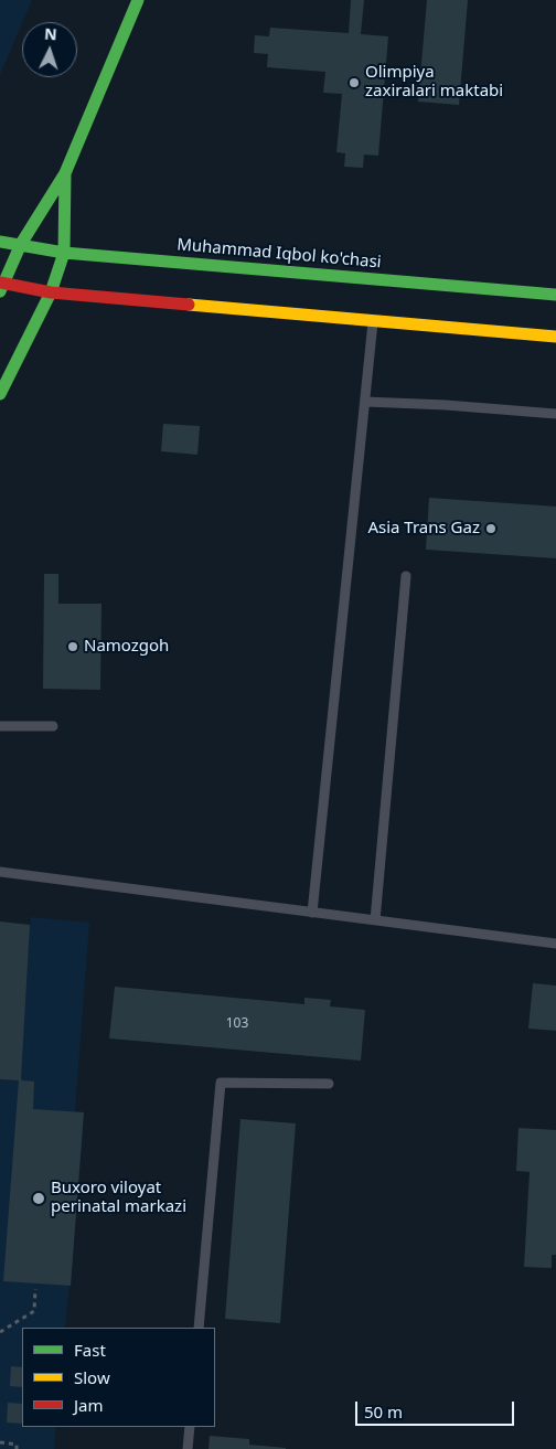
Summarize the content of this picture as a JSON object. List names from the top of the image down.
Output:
{
  "streets": {
    "main road": ["Muhammad Iqbol ko'chasi"]
  },
  "places": [
    "Olimpiya zaxiralari maktabi",
    "Asia Trans Gaz",
    "Namozgoh",
    "Buxoro viloyat perinatal markazi"
  ],
  "house_numbers": ["103"],
  "legend": ["Fast", "Slow", "Jam"],
  "scale_bar": "50 m",
  "north": "top"
}
